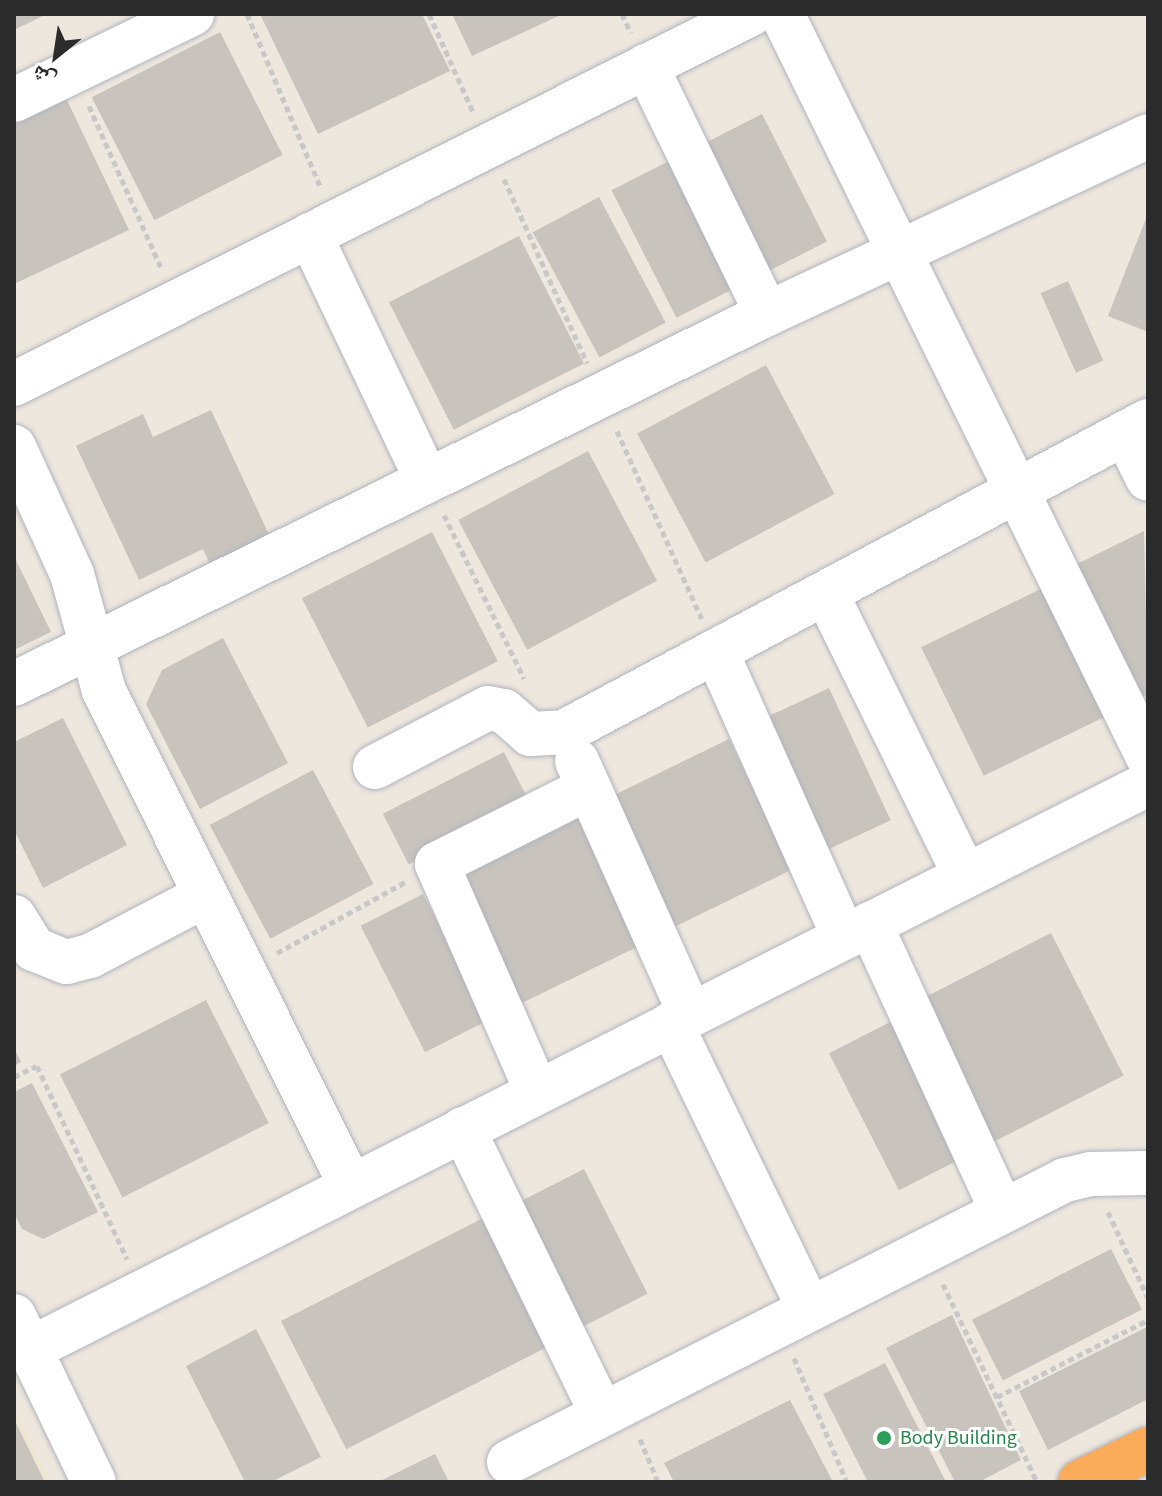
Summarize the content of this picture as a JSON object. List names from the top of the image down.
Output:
{
  "places": ["Body Building"],
  "north": "bottom left"
}
